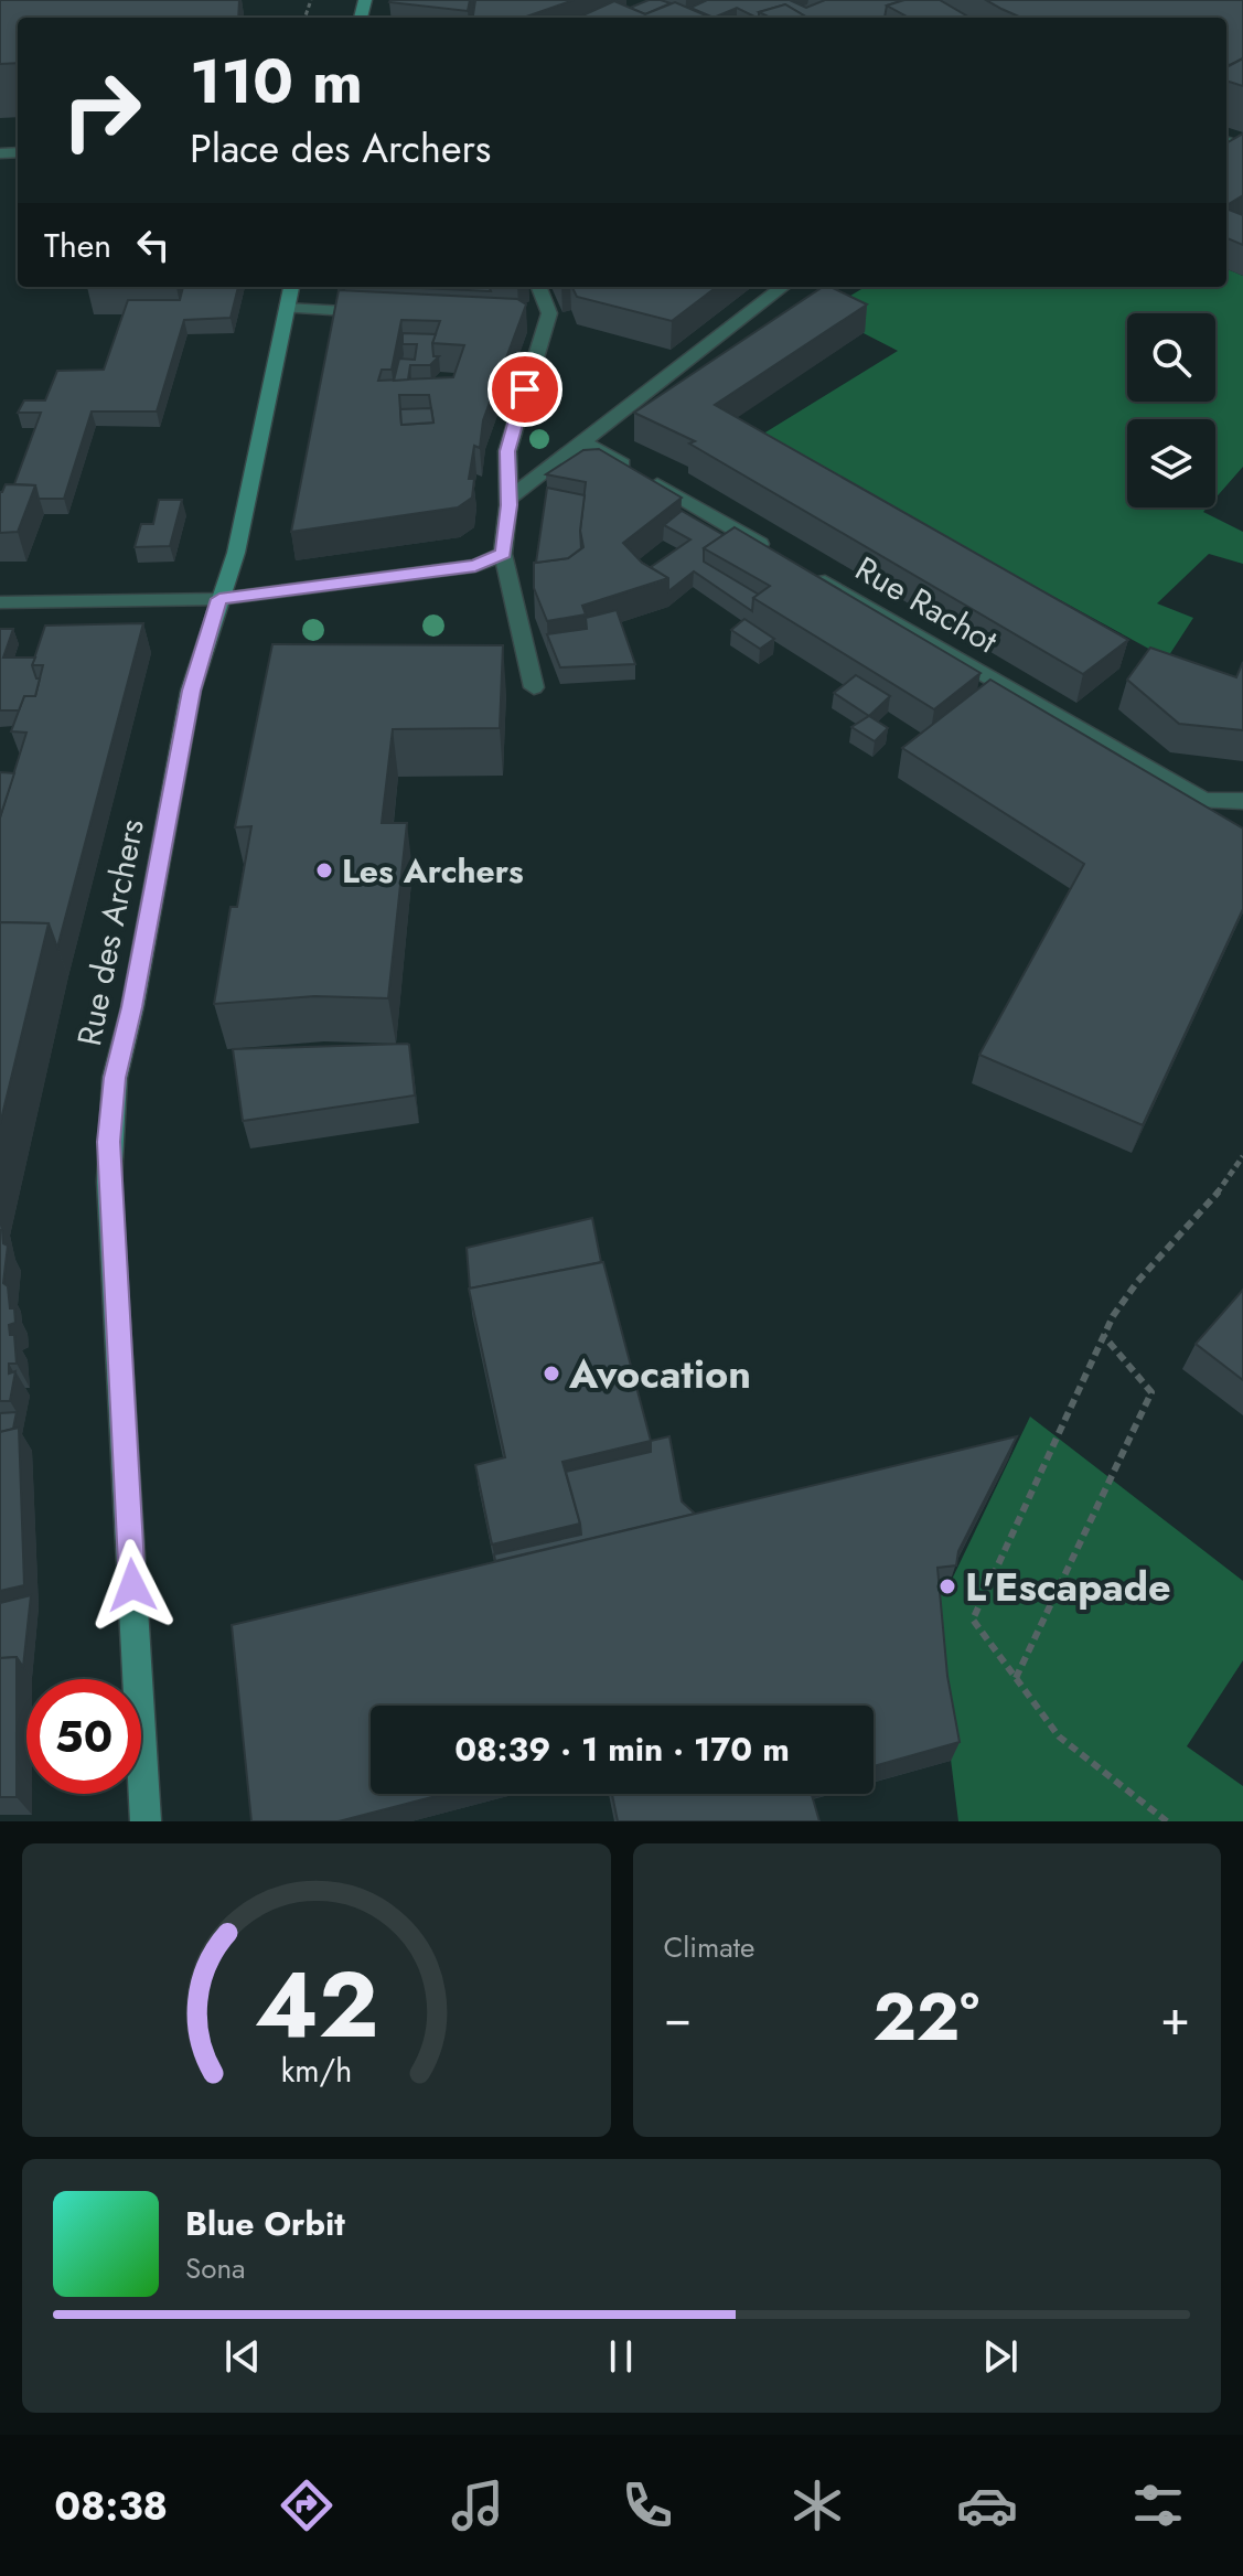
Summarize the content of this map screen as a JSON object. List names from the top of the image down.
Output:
{
  "streets": {
    "main road": ["Rue des Archers"],
    "street": ["Rue Rachot"]
  },
  "places": ["Les Archers", "Avocation", "L'Escapade"],
  "page": {
    "turn": ["110 m", "Place des Archers"],
    "then": "Then",
    "limit": "50",
    "trip": "08:39 · 1 min · 170 m",
    "tile": "Climate",
    "heat": ["−", "22°", "+"],
    "song": ["Blue Orbit", "Sona"],
    "tabs": "08:38",
    "gauge": ["42", "km/h"]
  }
}
